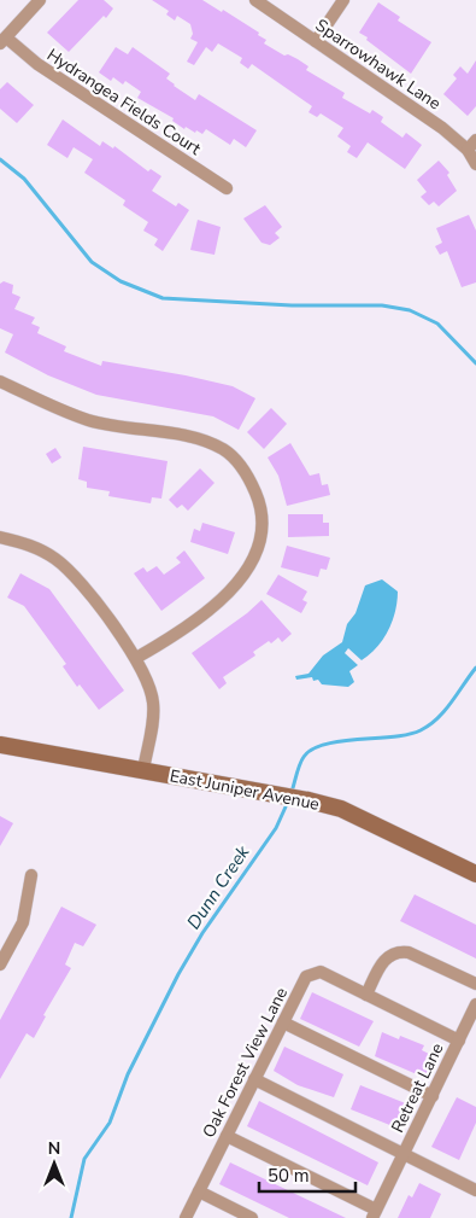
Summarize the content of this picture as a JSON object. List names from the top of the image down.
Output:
{
  "streets": {
    "street": [
      "Sparrowhawk Lane",
      "Hydrangea Fields Court",
      "East Juniper Avenue",
      "Oak Forest View Lane",
      "Retreat Lane"
    ]
  },
  "crossings": [
    ["Oak Forest View Lane", "Retreat Lane"]
  ],
  "water": ["Dunn Creek"],
  "scale_bar": "50 m",
  "north": "top"
}
